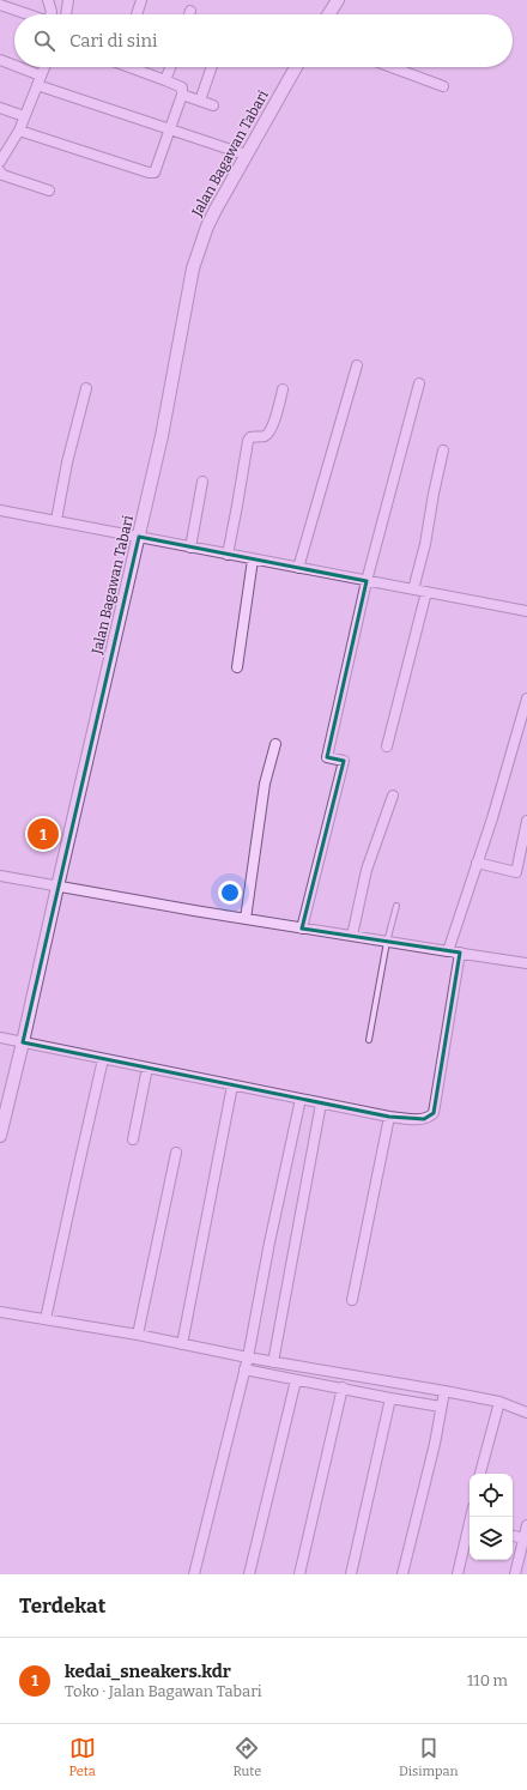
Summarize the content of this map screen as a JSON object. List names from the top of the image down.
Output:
{
  "streets": {
    "street": ["Jalan Bagawan Tabari"]
  },
  "page": {
    "search": "Cari di sini",
    "pins": "1",
    "heading": "Terdekat",
    "list": [
      {
        "mark": "1",
        "name": "kedai_sneakers.kdr",
        "note": "Toko · Jalan Bagawan Tabari",
        "value": "110 m"
      }
    ],
    "nav": ["Peta", "Rute", "Disimpan"]
  }
}
